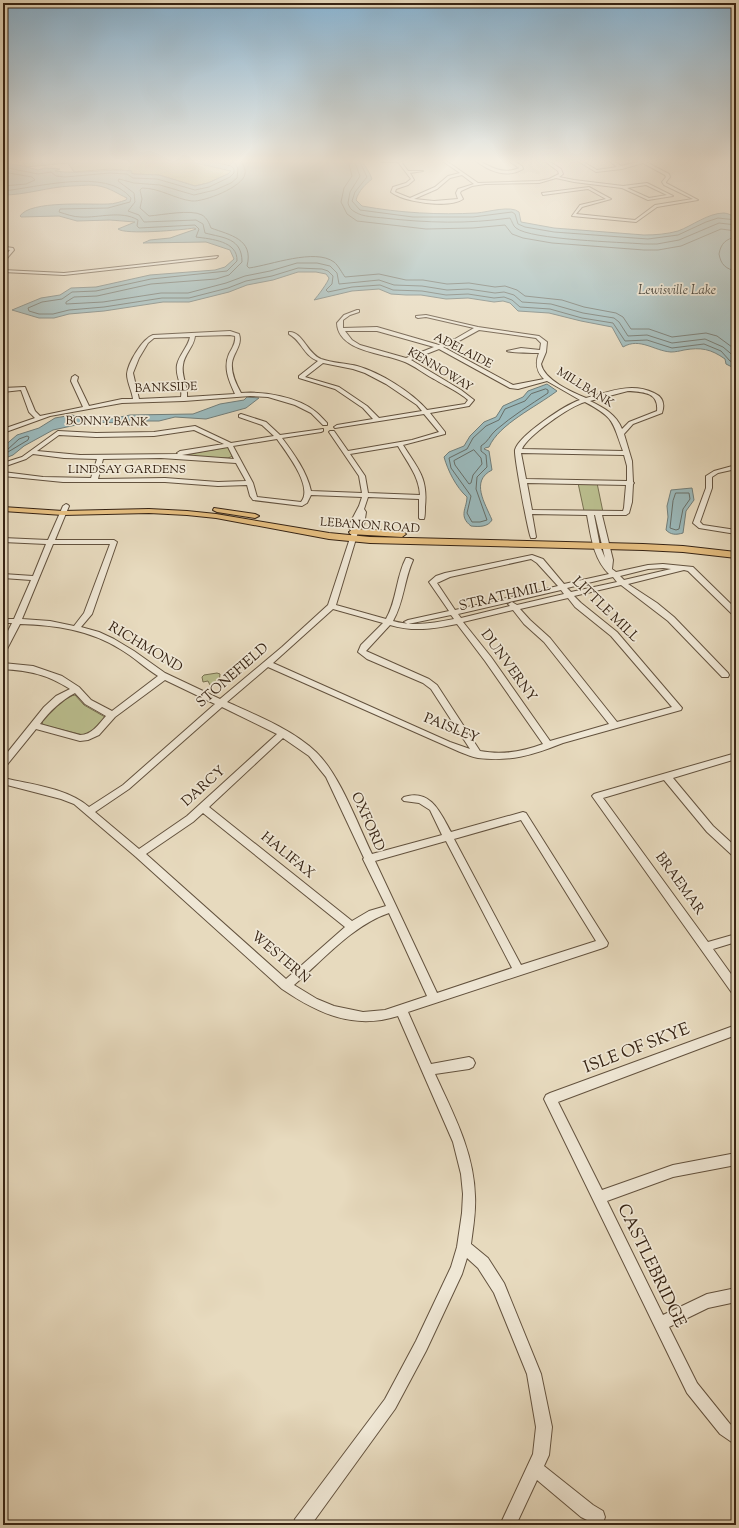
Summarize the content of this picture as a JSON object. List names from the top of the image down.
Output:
{
  "streets": {
    "main road": ["LEBANON ROAD"],
    "street": [
      "ADELAIDE",
      "KENNOWAY",
      "BANKSIDE",
      "MILLBANK",
      "BONNY BANK",
      "LINDSAY GARDENS",
      "STRATHMILL",
      "LITTLE MILL",
      "RICHMOND",
      "DUNVERNY",
      "STONEFIELD",
      "PAISLEY",
      "DARCY",
      "OXFORD",
      "HALIFAX",
      "BRAEMAR",
      "WESTERN",
      "ISLE OF SKYE",
      "CASTLEBRIDGE"
    ]
  },
  "crossings": [
    ["ADELAIDE", "KENNOWAY"],
    ["ADELAIDE", "MILLBANK"],
    ["LEBANON ROAD", "STONEFIELD"],
    ["STRATHMILL", "LITTLE MILL"],
    ["STRATHMILL", "DUNVERNY"],
    ["STRATHMILL", "STONEFIELD"],
    ["LITTLE MILL", "DUNVERNY"],
    ["LITTLE MILL", "PAISLEY"],
    ["RICHMOND", "STONEFIELD"],
    ["RICHMOND", "OXFORD"],
    ["DUNVERNY", "PAISLEY"],
    ["STONEFIELD", "PAISLEY"],
    ["STONEFIELD", "OXFORD"],
    ["STONEFIELD", "WESTERN"],
    ["DARCY", "OXFORD"],
    ["DARCY", "HALIFAX"],
    ["DARCY", "WESTERN"],
    ["OXFORD", "WESTERN"],
    ["ISLE OF SKYE", "CASTLEBRIDGE"]
  ],
  "water": ["Lewisville Lake"]
}
